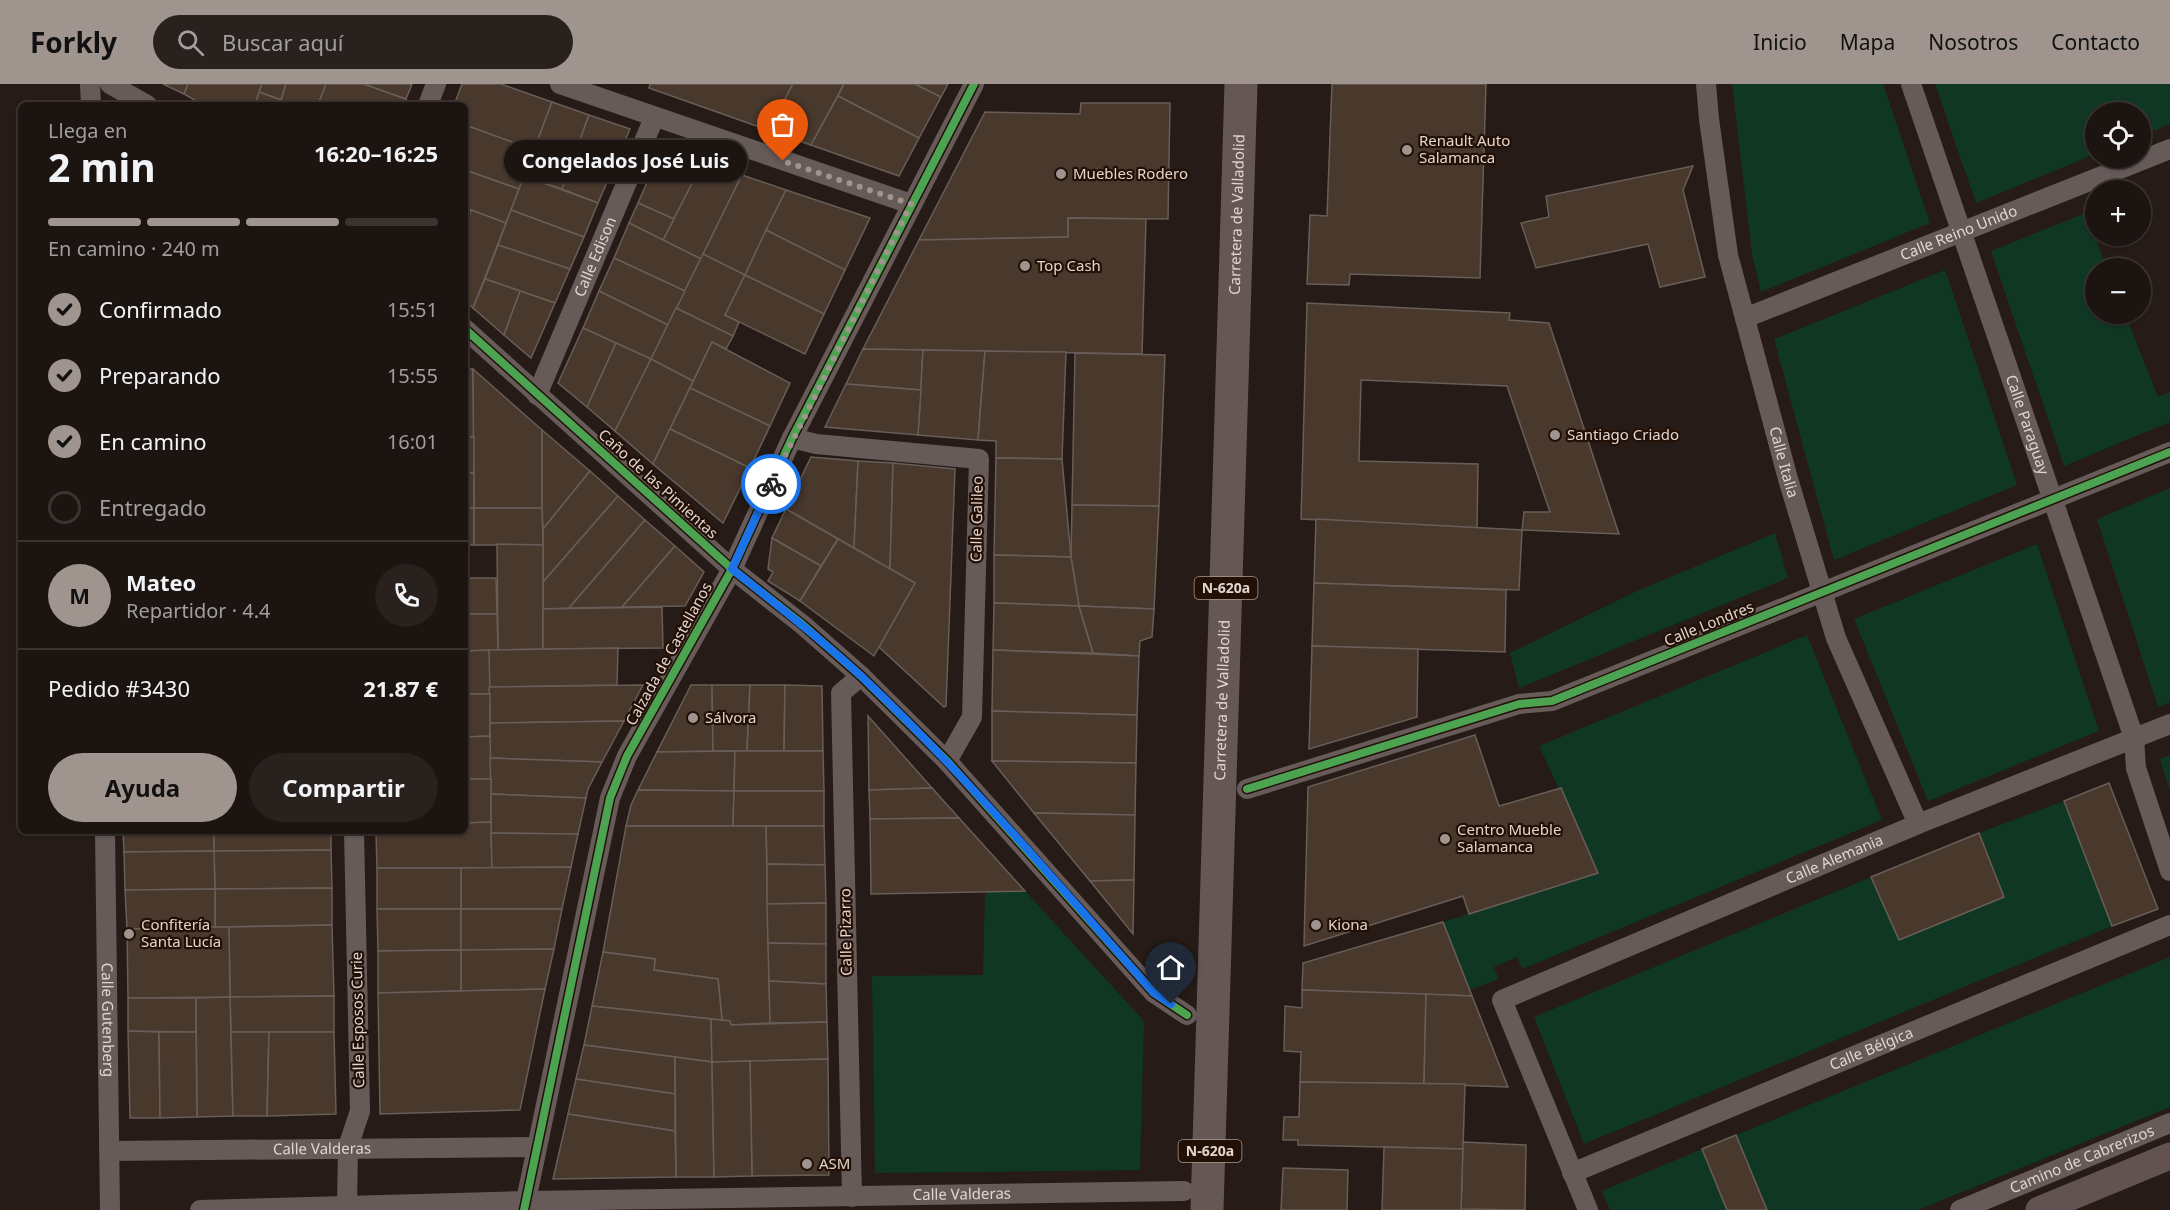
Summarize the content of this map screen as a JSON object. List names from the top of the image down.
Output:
{
  "streets": {
    "highway": ["Carretera de Valladolid", "N-620a"],
    "street": [
      "Calle Reino Unido",
      "Calle Edison",
      "Calle Paraguay",
      "Calle Italia",
      "Caño de las Pimientas",
      "Calle Galileo",
      "Calle Londres",
      "Calzada de Castellanos",
      "Calle Alemania",
      "Calle Pizarro",
      "Calle Gutenberg",
      "Calle Esposos Curie",
      "Calle Bélgica",
      "Calle Valderas",
      "Camino de Cabrerizos"
    ]
  },
  "crossings": [
    ["Carretera de Valladolid", "Calle Valderas"],
    ["Calle Reino Unido", "Calle Paraguay"],
    ["Calle Reino Unido", "Calle Italia"],
    ["Calle Edison", "Caño de las Pimientas"],
    ["Calle Paraguay", "Calle Londres"],
    ["Calle Paraguay", "Calle Alemania"],
    ["Calle Italia", "Calle Londres"],
    ["Calle Italia", "Calle Alemania"],
    ["Caño de las Pimientas", "Calle Galileo"],
    ["Caño de las Pimientas", "Calzada de Castellanos"],
    ["Caño de las Pimientas", "Calle Pizarro"],
    ["Calle Galileo", "Calzada de Castellanos"],
    ["Calzada de Castellanos", "Calle Valderas"],
    ["Calle Alemania", "Calle Bélgica"],
    ["Calle Pizarro", "Calle Valderas"],
    ["Calle Gutenberg", "Calle Valderas"],
    ["Calle Esposos Curie", "Calle Valderas"]
  ],
  "places": [
    "Renault Auto Salamanca",
    "Congelados José Luis",
    "Muebles Rodero",
    "Top Cash",
    "Santiago Criado",
    "Sálvora",
    "Centro Mueble Salamanca",
    "Kiona",
    "Confitería Santa Lucía",
    "ASM"
  ],
  "page": {
    "header": "Forkly",
    "search": "Buscar aquí",
    "nav": [
      "Inicio",
      "Mapa",
      "Nosotros",
      "Contacto"
    ],
    "map_buttons": ["+", "−"],
    "heading": ["2 min", "Llega en", "16:20–16:25"],
    "panel": [
      "Mateo",
      "Repartidor · 4.4",
      "Pedido #3430",
      "21.87 €"
    ],
    "bubble": "Congelados José Luis",
    "bar": "En camino · 240 m",
    "list": [
      ["Confirmado", "15:51"],
      ["Preparando", "15:55"],
      ["En camino", "16:01"],
      "Entregado"
    ],
    "round": "M",
    "buttons": ["Ayuda", "Compartir"]
  }
}
